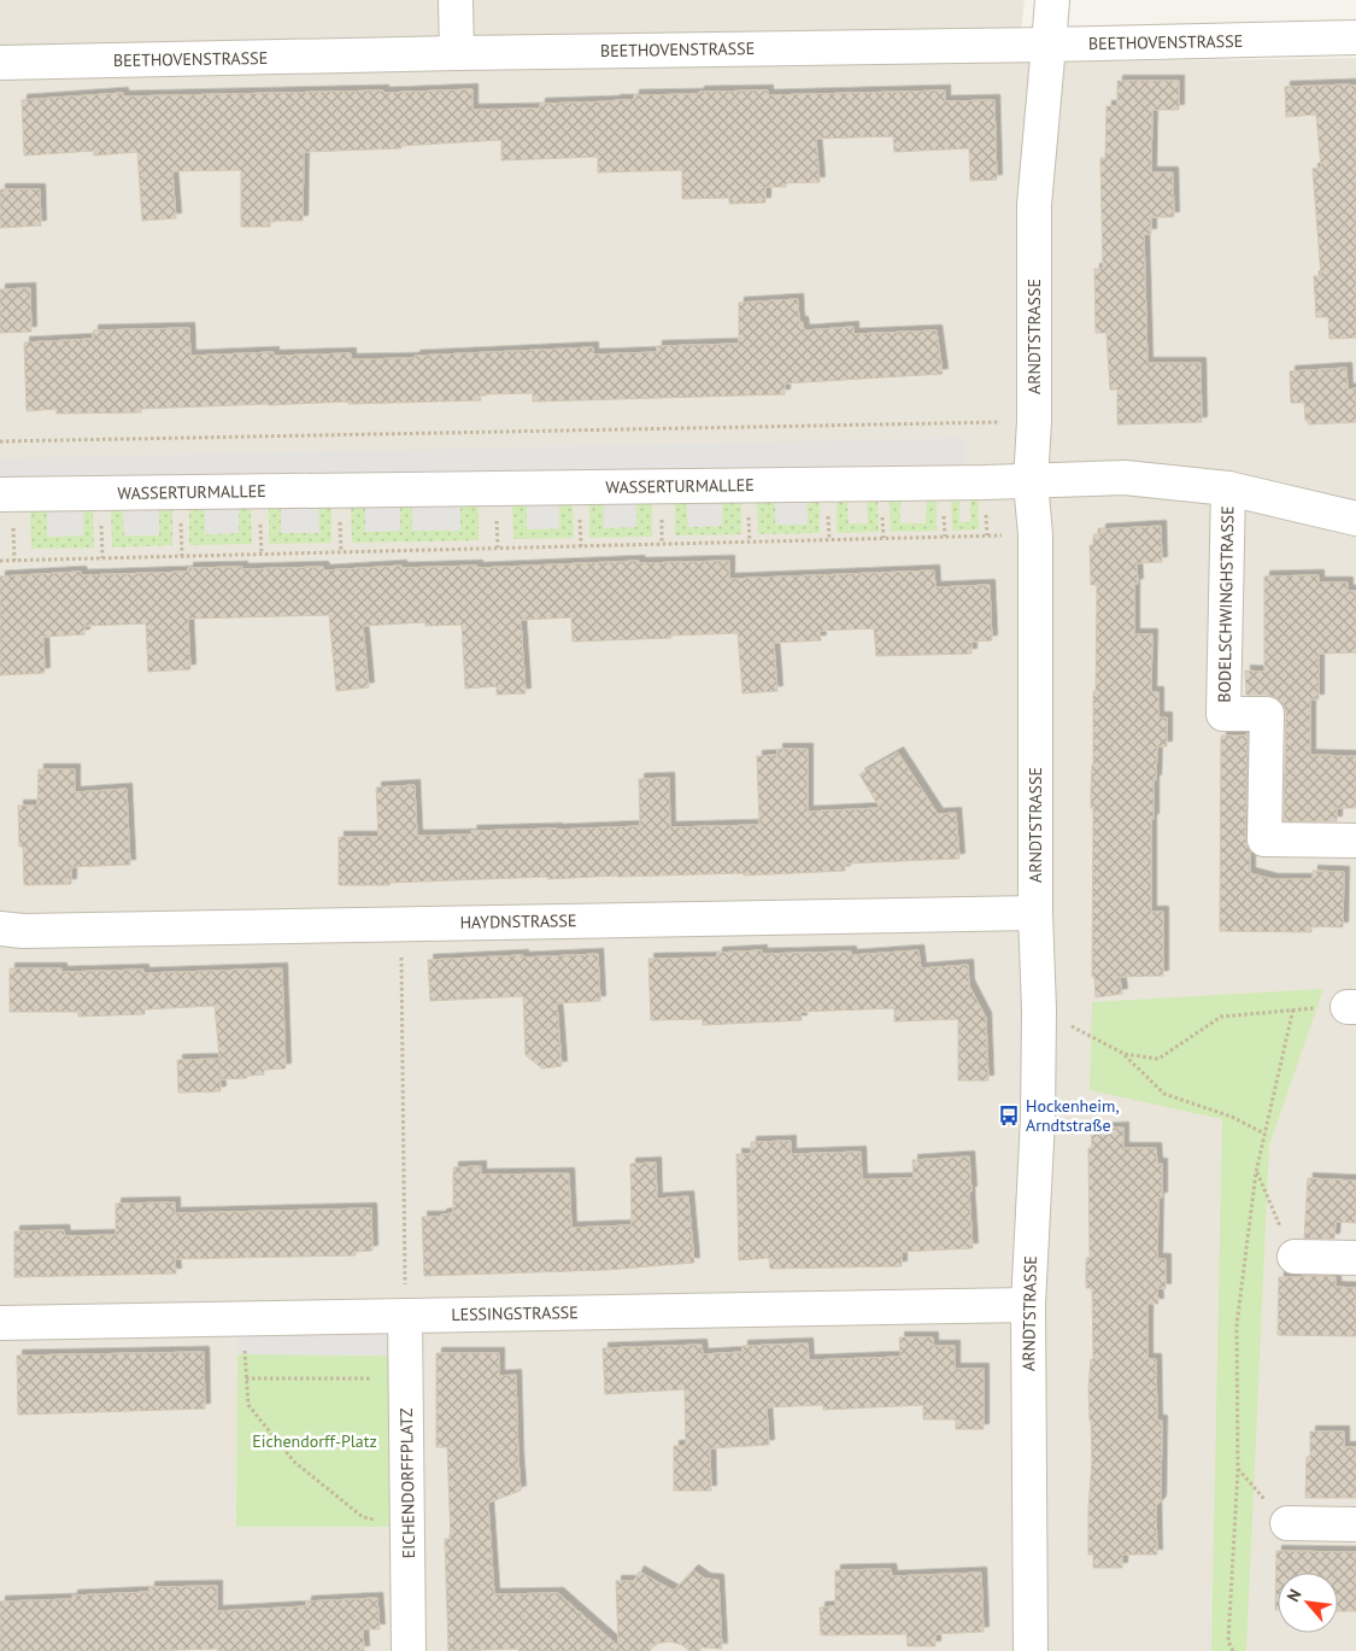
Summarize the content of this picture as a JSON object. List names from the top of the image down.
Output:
{
  "streets": {
    "street": [
      "BEETHOVENSTRASSE",
      "ARNDTSTRASSE",
      "WASSERTURMALLEE",
      "BODELSCHWINGHSTRASSE",
      "HAYDNSTRASSE",
      "LESSINGSTRASSE",
      "EICHENDORFFPLATZ"
    ]
  },
  "crossings": [
    ["BEETHOVENSTRASSE", "ARNDTSTRASSE"],
    ["ARNDTSTRASSE", "WASSERTURMALLEE"],
    ["ARNDTSTRASSE", "HAYDNSTRASSE"],
    ["ARNDTSTRASSE", "LESSINGSTRASSE"],
    ["WASSERTURMALLEE", "BODELSCHWINGHSTRASSE"],
    ["LESSINGSTRASSE", "EICHENDORFFPLATZ"]
  ],
  "parks": ["Eichendorff-Platz"],
  "places": {
    "bus stop": ["Hockenheim, Arndtstraße"]
  },
  "north": "top left"
}
